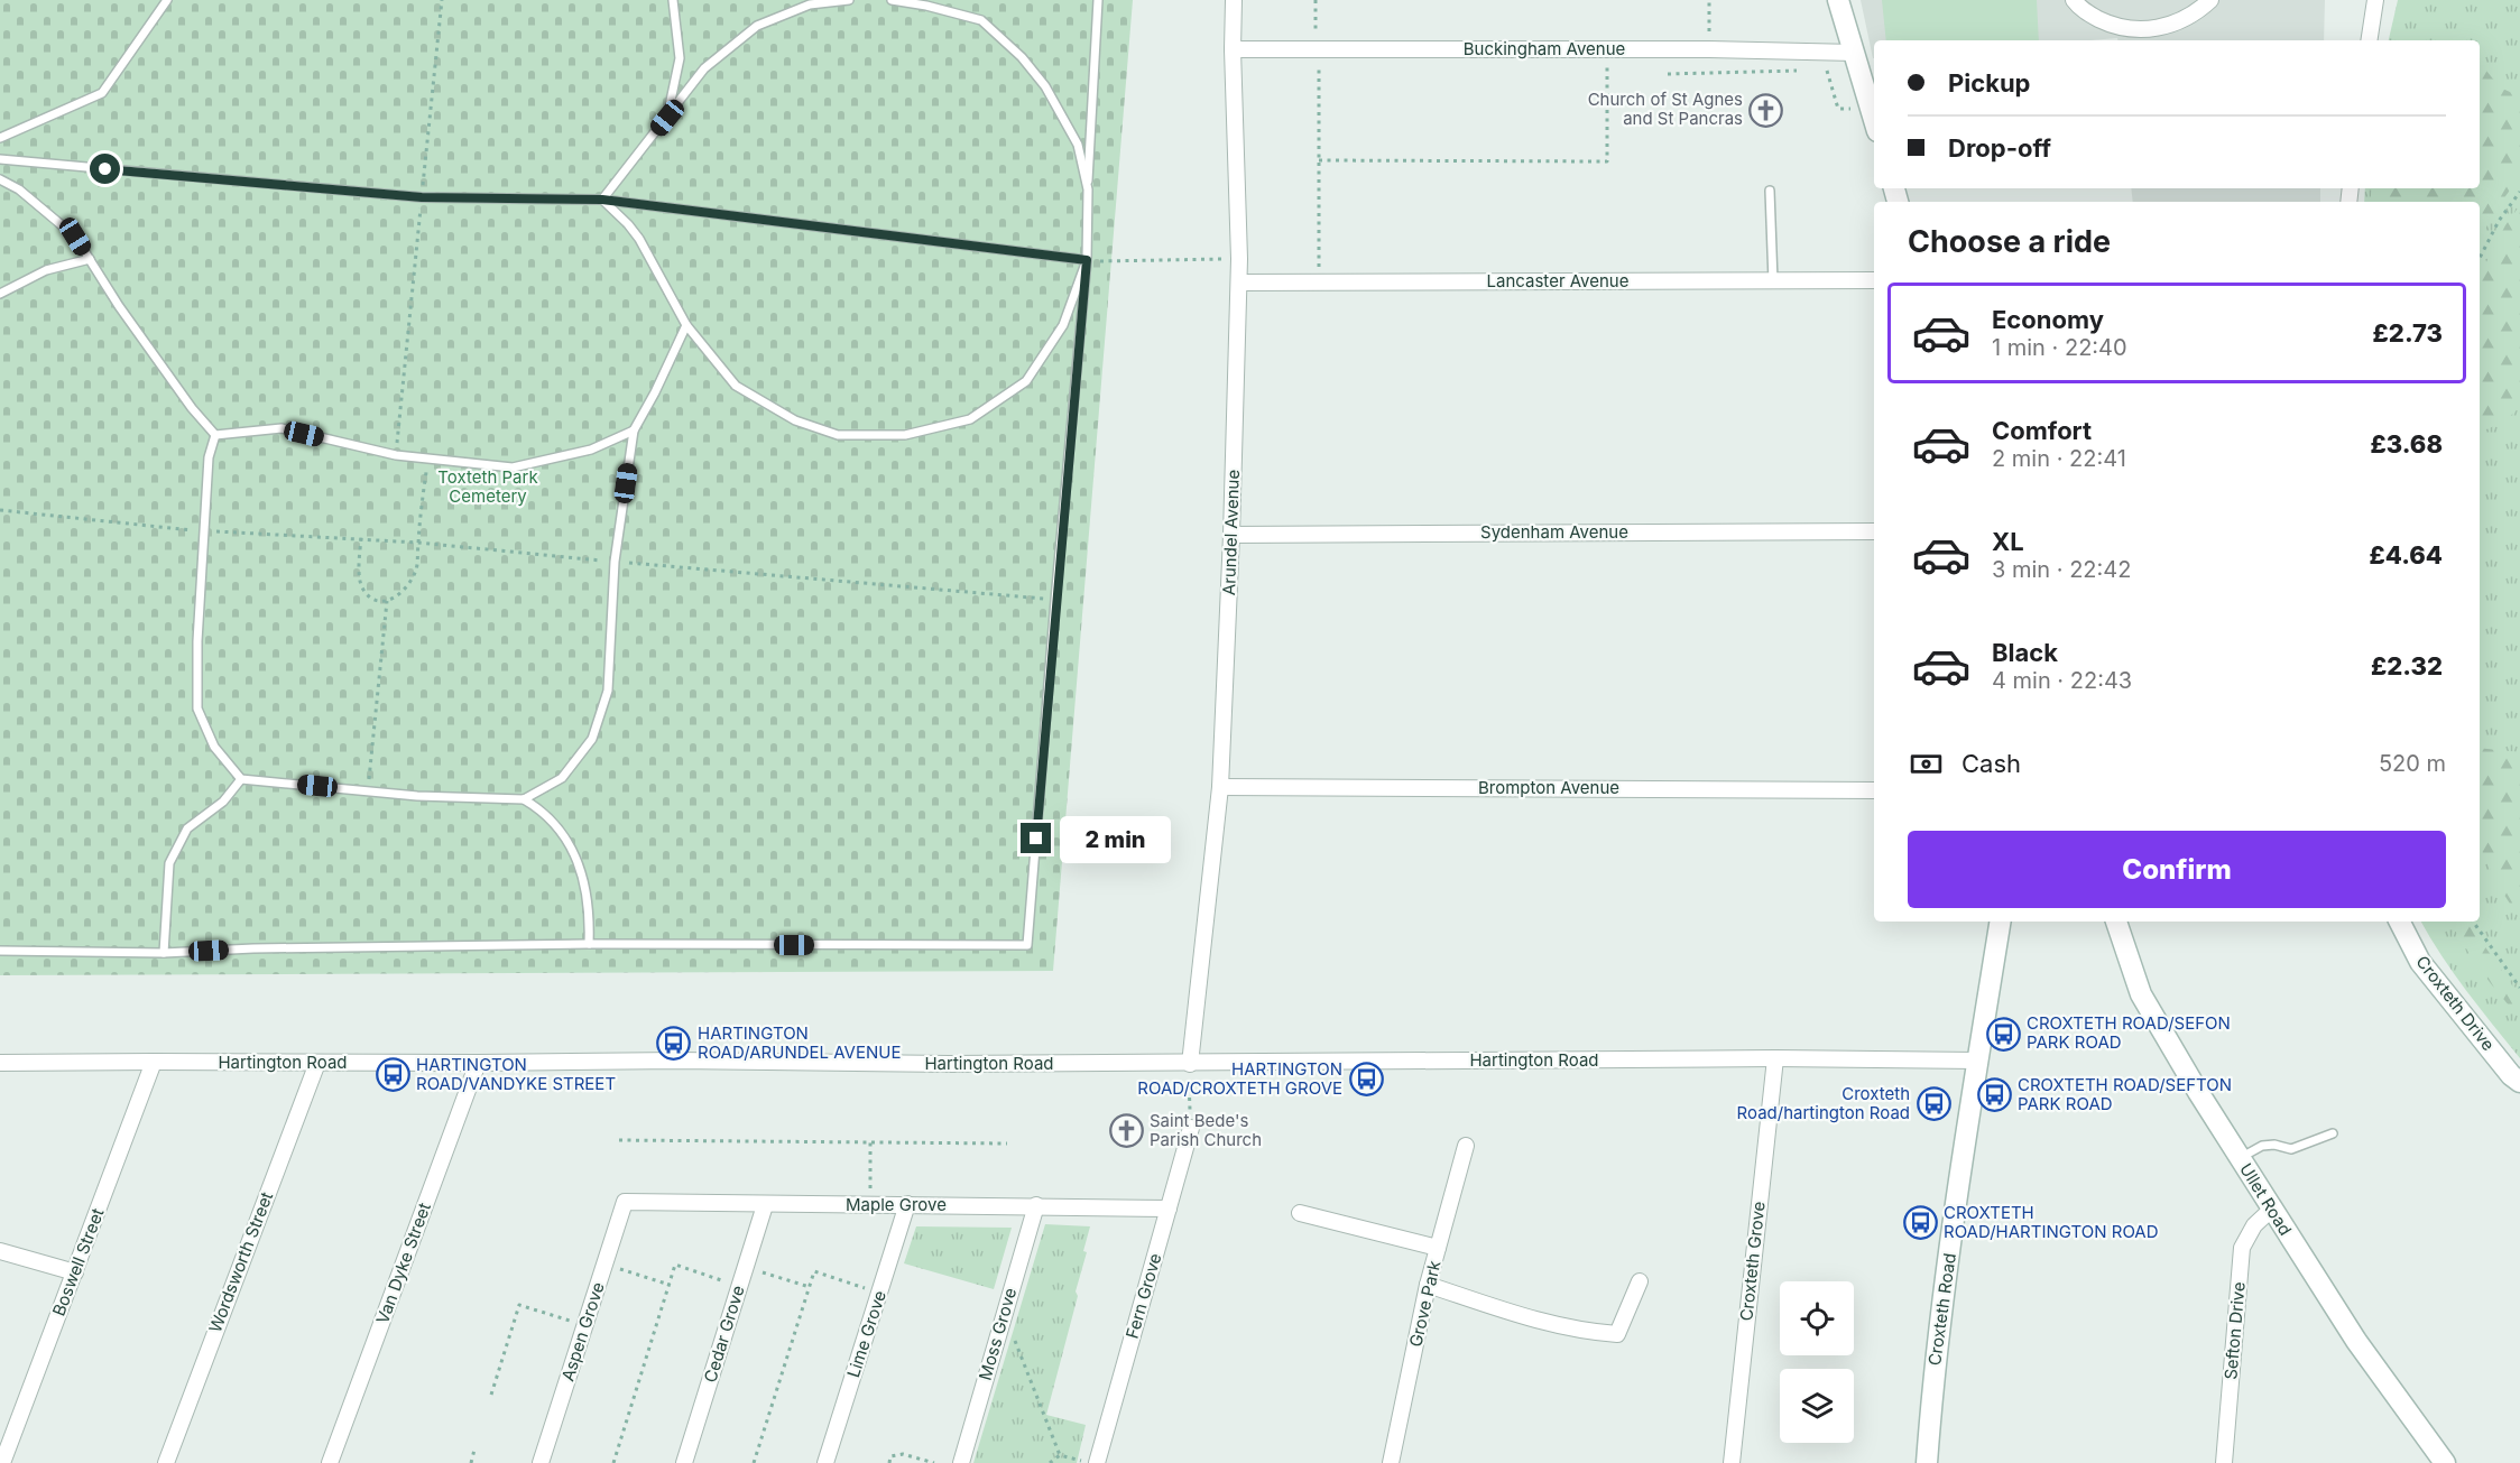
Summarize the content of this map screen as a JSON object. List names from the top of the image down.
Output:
{
  "streets": {
    "main road": ["Croxteth Drive", "Ullet Road", "Croxteth Road"],
    "street": [
      "Buckingham Avenue",
      "Lancaster Avenue",
      "Arundel Avenue",
      "Sydenham Avenue",
      "Brompton Avenue",
      "Hartington Road",
      "Maple Grove",
      "Croxteth Grove",
      "Boswell Street",
      "Wordsworth Street",
      "Van Dyke Street",
      "Fern Grove",
      "Grove Park",
      "Sefton Drive",
      "Aspen Grove",
      "Cedar Grove",
      "Lime Grove",
      "Moss Grove"
    ]
  },
  "crossings": [
    ["Buckingham Avenue", "Arundel Avenue"],
    ["Lancaster Avenue", "Arundel Avenue"],
    ["Arundel Avenue", "Sydenham Avenue"],
    ["Arundel Avenue", "Brompton Avenue"],
    ["Arundel Avenue", "Hartington Road"],
    ["Hartington Road", "Croxteth Grove"],
    ["Hartington Road", "Boswell Street"],
    ["Hartington Road", "Wordsworth Street"],
    ["Hartington Road", "Van Dyke Street"],
    ["Hartington Road", "Croxteth Road"],
    ["Ullet Road", "Sefton Drive"],
    ["Maple Grove", "Fern Grove"],
    ["Maple Grove", "Aspen Grove"],
    ["Maple Grove", "Cedar Grove"],
    ["Maple Grove", "Lime Grove"],
    ["Maple Grove", "Moss Grove"]
  ],
  "parks": ["Toxteth Park Cemetery"],
  "places": {
    "church": ["Church of St Agnes and St Pancras", "Saint Bede's Parish Church"],
    "bus stop": [
      "CROXTETH ROAD/SEFON PARK ROAD",
      "HARTINGTON ROAD/ARUNDEL AVENUE",
      "HARTINGTON ROAD/VANDYKE STREET",
      "HARTINGTON ROAD/CROXTETH GROVE",
      "CROXTETH ROAD/SEFTON PARK ROAD",
      "Croxteth Road/hartington Road",
      "CROXTETH ROAD/HARTINGTON ROAD"
    ]
  },
  "page": {
    "banner": ["Pickup", "Drop-off"],
    "heading": "Choose a ride",
    "list": [
      {
        "name": "Economy",
        "note": "1 min · 22:40",
        "value": "£2.73"
      },
      {
        "name": "Comfort",
        "note": "2 min · 22:41",
        "value": "£3.68"
      },
      {
        "name": "XL",
        "note": "3 min · 22:42",
        "value": "£4.64"
      },
      {
        "name": "Black",
        "note": "4 min · 22:43",
        "value": "£2.32"
      }
    ],
    "pay": ["Cash", "520 m"],
    "bubble": "2 min",
    "buttons": "Confirm"
  }
}
